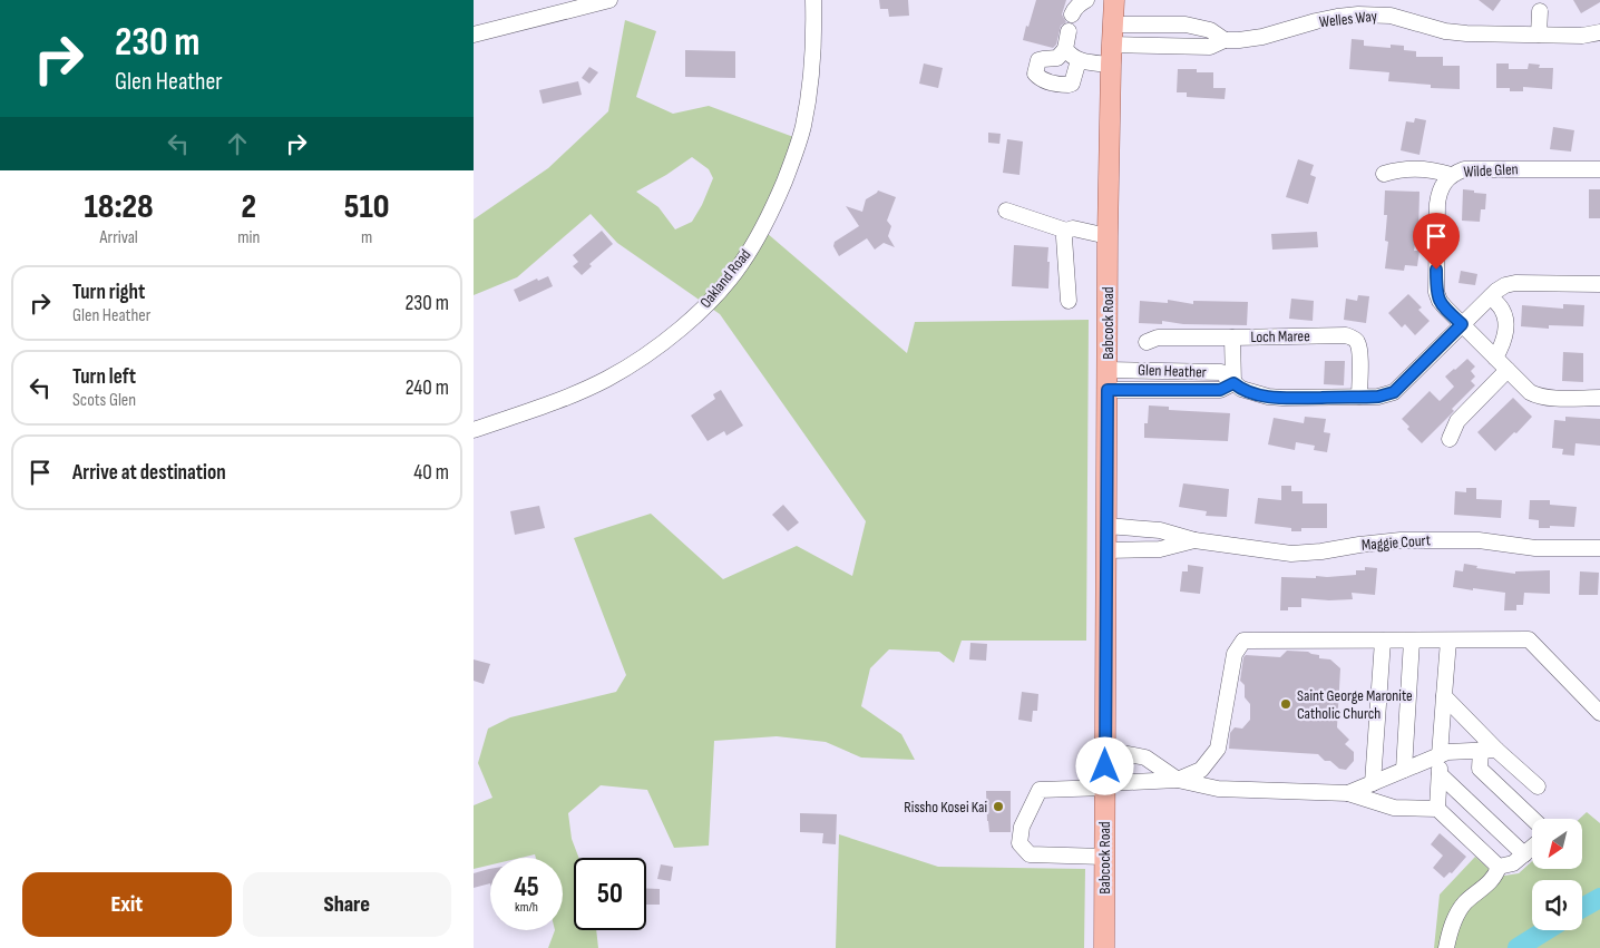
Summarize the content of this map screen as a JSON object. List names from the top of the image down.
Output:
{
  "streets": {
    "main road": ["Babcock Road"],
    "street": [
      "Welles Way",
      "Wilde Glen",
      "Oakland Road",
      "Loch Maree",
      "Glen Heather",
      "Maggie Court"
    ]
  },
  "crossings": [
    ["Welles Way", "Babcock Road"],
    ["Babcock Road", "Glen Heather"],
    ["Babcock Road", "Maggie Court"],
    ["Loch Maree", "Glen Heather"]
  ],
  "places": ["Saint George Maronite Catholic Church", "Rissho Kosei Kai"],
  "north": "bottom left",
  "page": {
    "turn": ["230 m", "Glen Heather"],
    "eta": [
      "18:28",
      "Arrival",
      "2",
      "min",
      "510",
      "m"
    ],
    "list": [
      {
        "name": "Turn right",
        "note": "Glen Heather",
        "value": "230 m"
      },
      {
        "name": "Turn left",
        "note": "Scots Glen",
        "value": "240 m"
      },
      {
        "name": "Arrive at destination",
        "value": "40 m"
      }
    ],
    "speed": "45 km/h",
    "limit": "50",
    "buttons": ["Exit", "Share"]
  }
}
